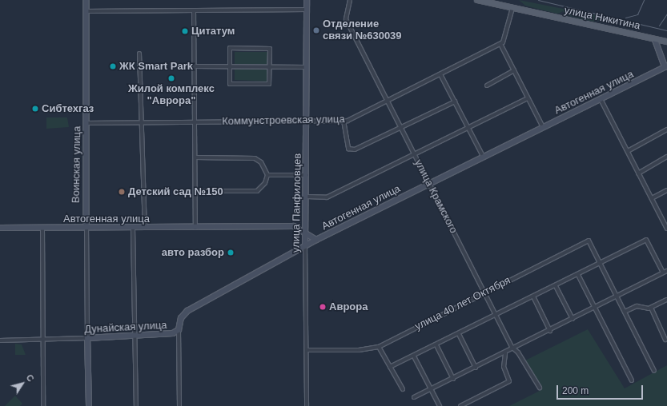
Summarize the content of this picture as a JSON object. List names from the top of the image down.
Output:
{
  "streets": {
    "main road": ["улица Никитина"],
    "street": [
      "Автогенная улица",
      "Коммунстроевская улица",
      "Воинская улица",
      "улица Крамского",
      "улица Панфиловцев",
      "улица 40 лет Октября",
      "Дунайская улица"
    ]
  },
  "crossings": [
    ["Автогенная улица", "Воинская улица"],
    ["Автогенная улица", "улица Крамского"],
    ["Автогенная улица", "улица Панфиловцев"],
    ["Автогенная улица", "Дунайская улица"],
    ["Коммунстроевская улица", "Воинская улица"],
    ["Коммунстроевская улица", "улица Крамского"],
    ["Коммунстроевская улица", "улица Панфиловцев"],
    ["Воинская улица", "Дунайская улица"],
    ["улица Крамского", "улица 40 лет Октября"],
    ["улица Панфиловцев", "улица 40 лет Октября"],
    ["улица Панфиловцев", "Дунайская улица"]
  ],
  "places": [
    "Отделение связи №630039",
    "Цитатум",
    "ЖК Smart Park",
    "Жилой комплекс \"Аврора\"",
    "Сибтехгаз",
    "Детский сад №150",
    "авто разбор",
    "Аврора"
  ],
  "scale_bar": "200 m",
  "north": "top right"
}
